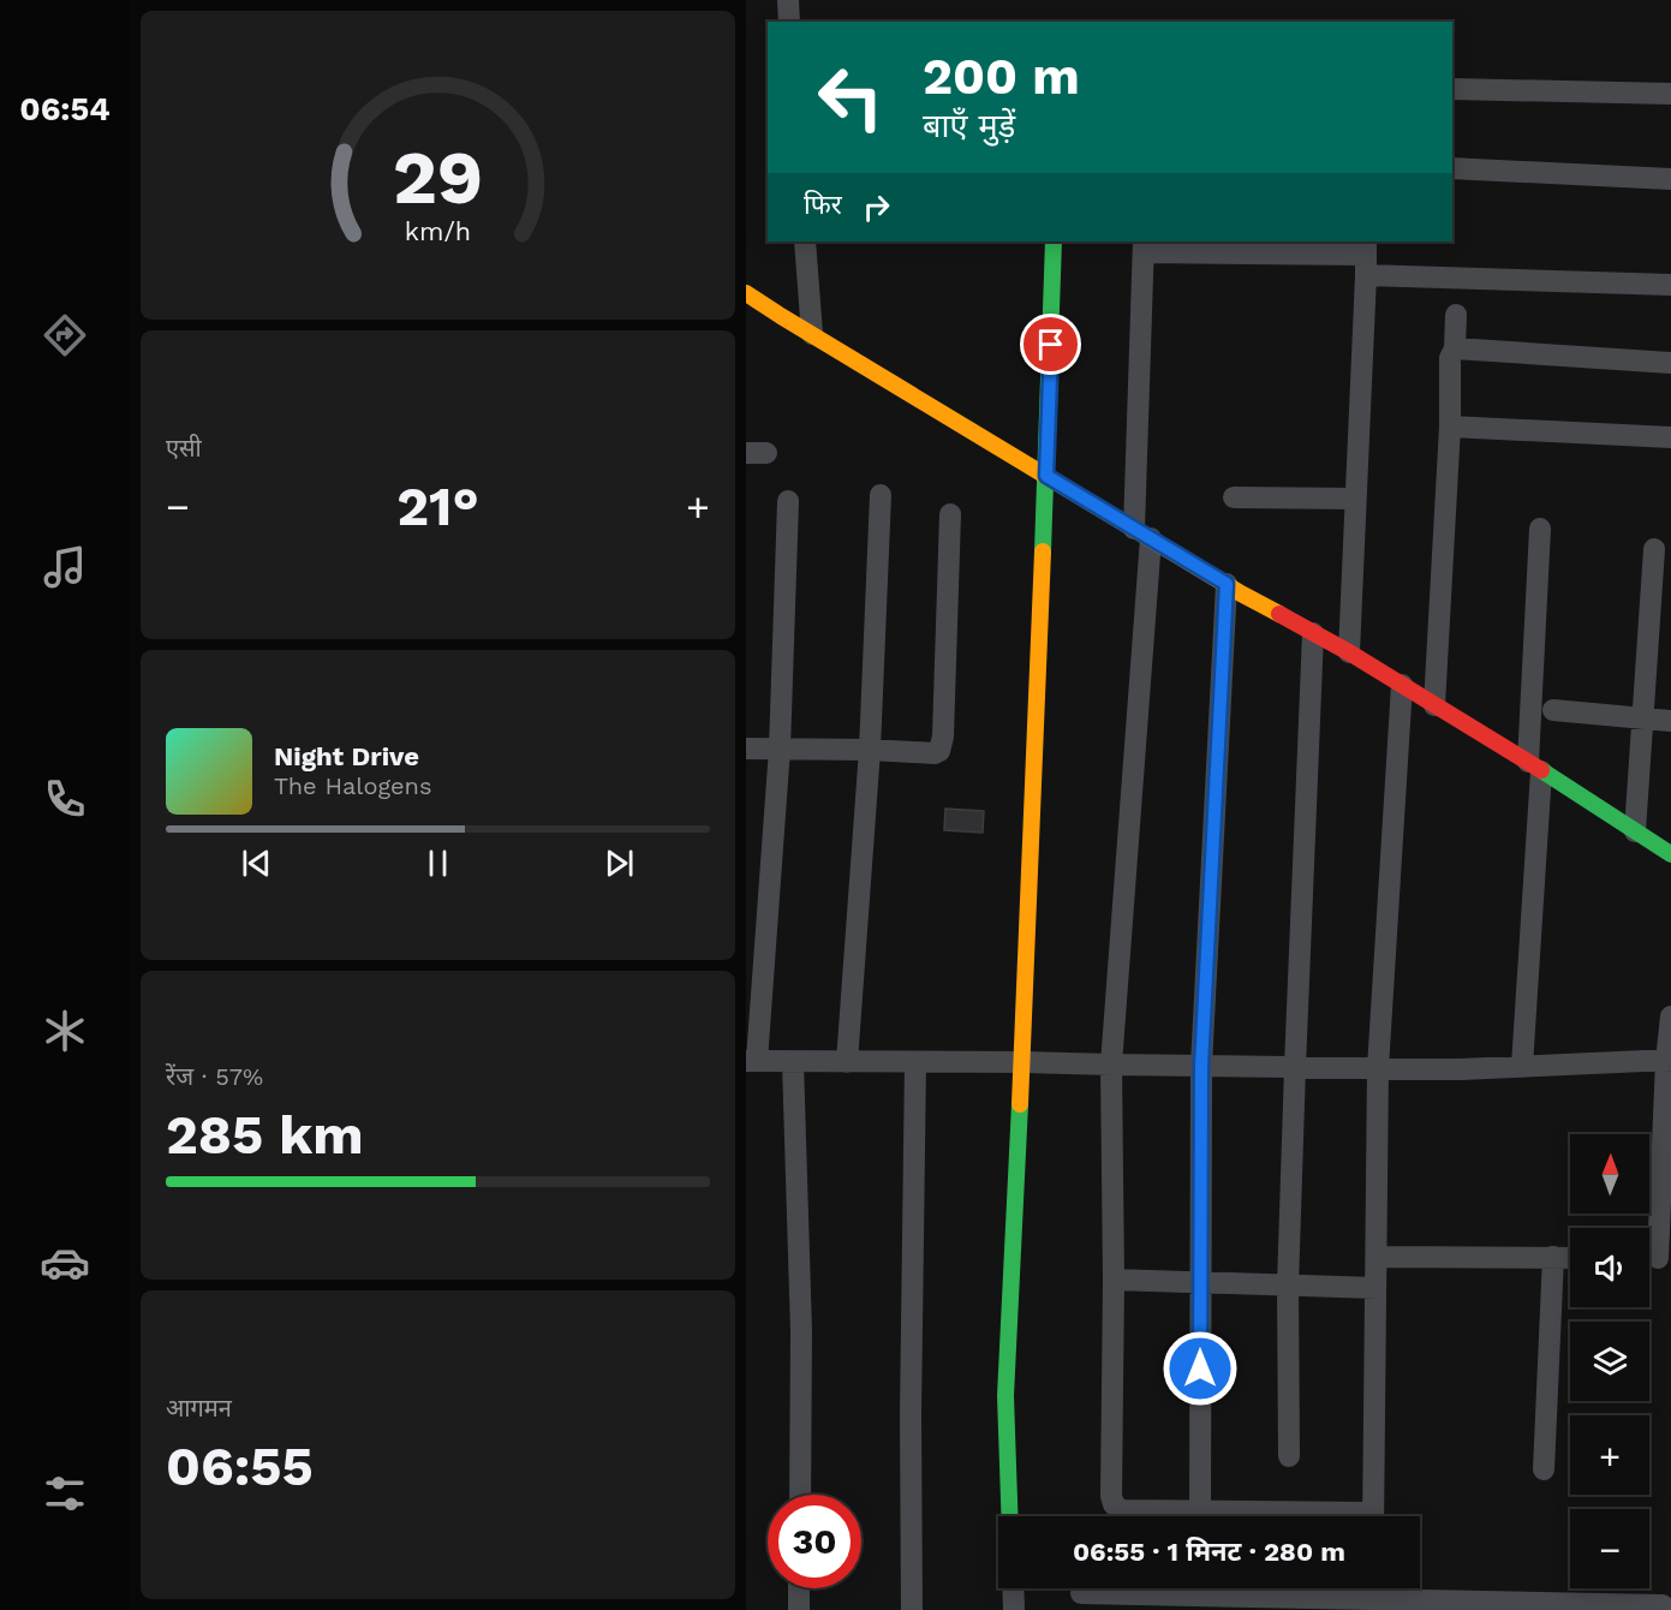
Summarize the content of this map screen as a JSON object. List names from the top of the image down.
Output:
{
  "north": "top",
  "page": {
    "tabs": "06:54",
    "turn": ["200 m", "बाएँ मुड़ें"],
    "then": "फिर",
    "tile": [
      "एसी",
      ["रेंज · 57%", "285 km"],
      ["आगमन", "06:55"]
    ],
    "heat": ["−", "21°", "+"],
    "song": ["Night Drive", "The Halogens"],
    "map_buttons": ["+", "−"],
    "limit": "30",
    "trip": "06:55 · 1 मिनट · 280 m",
    "gauge": ["29", "km/h"]
  }
}
